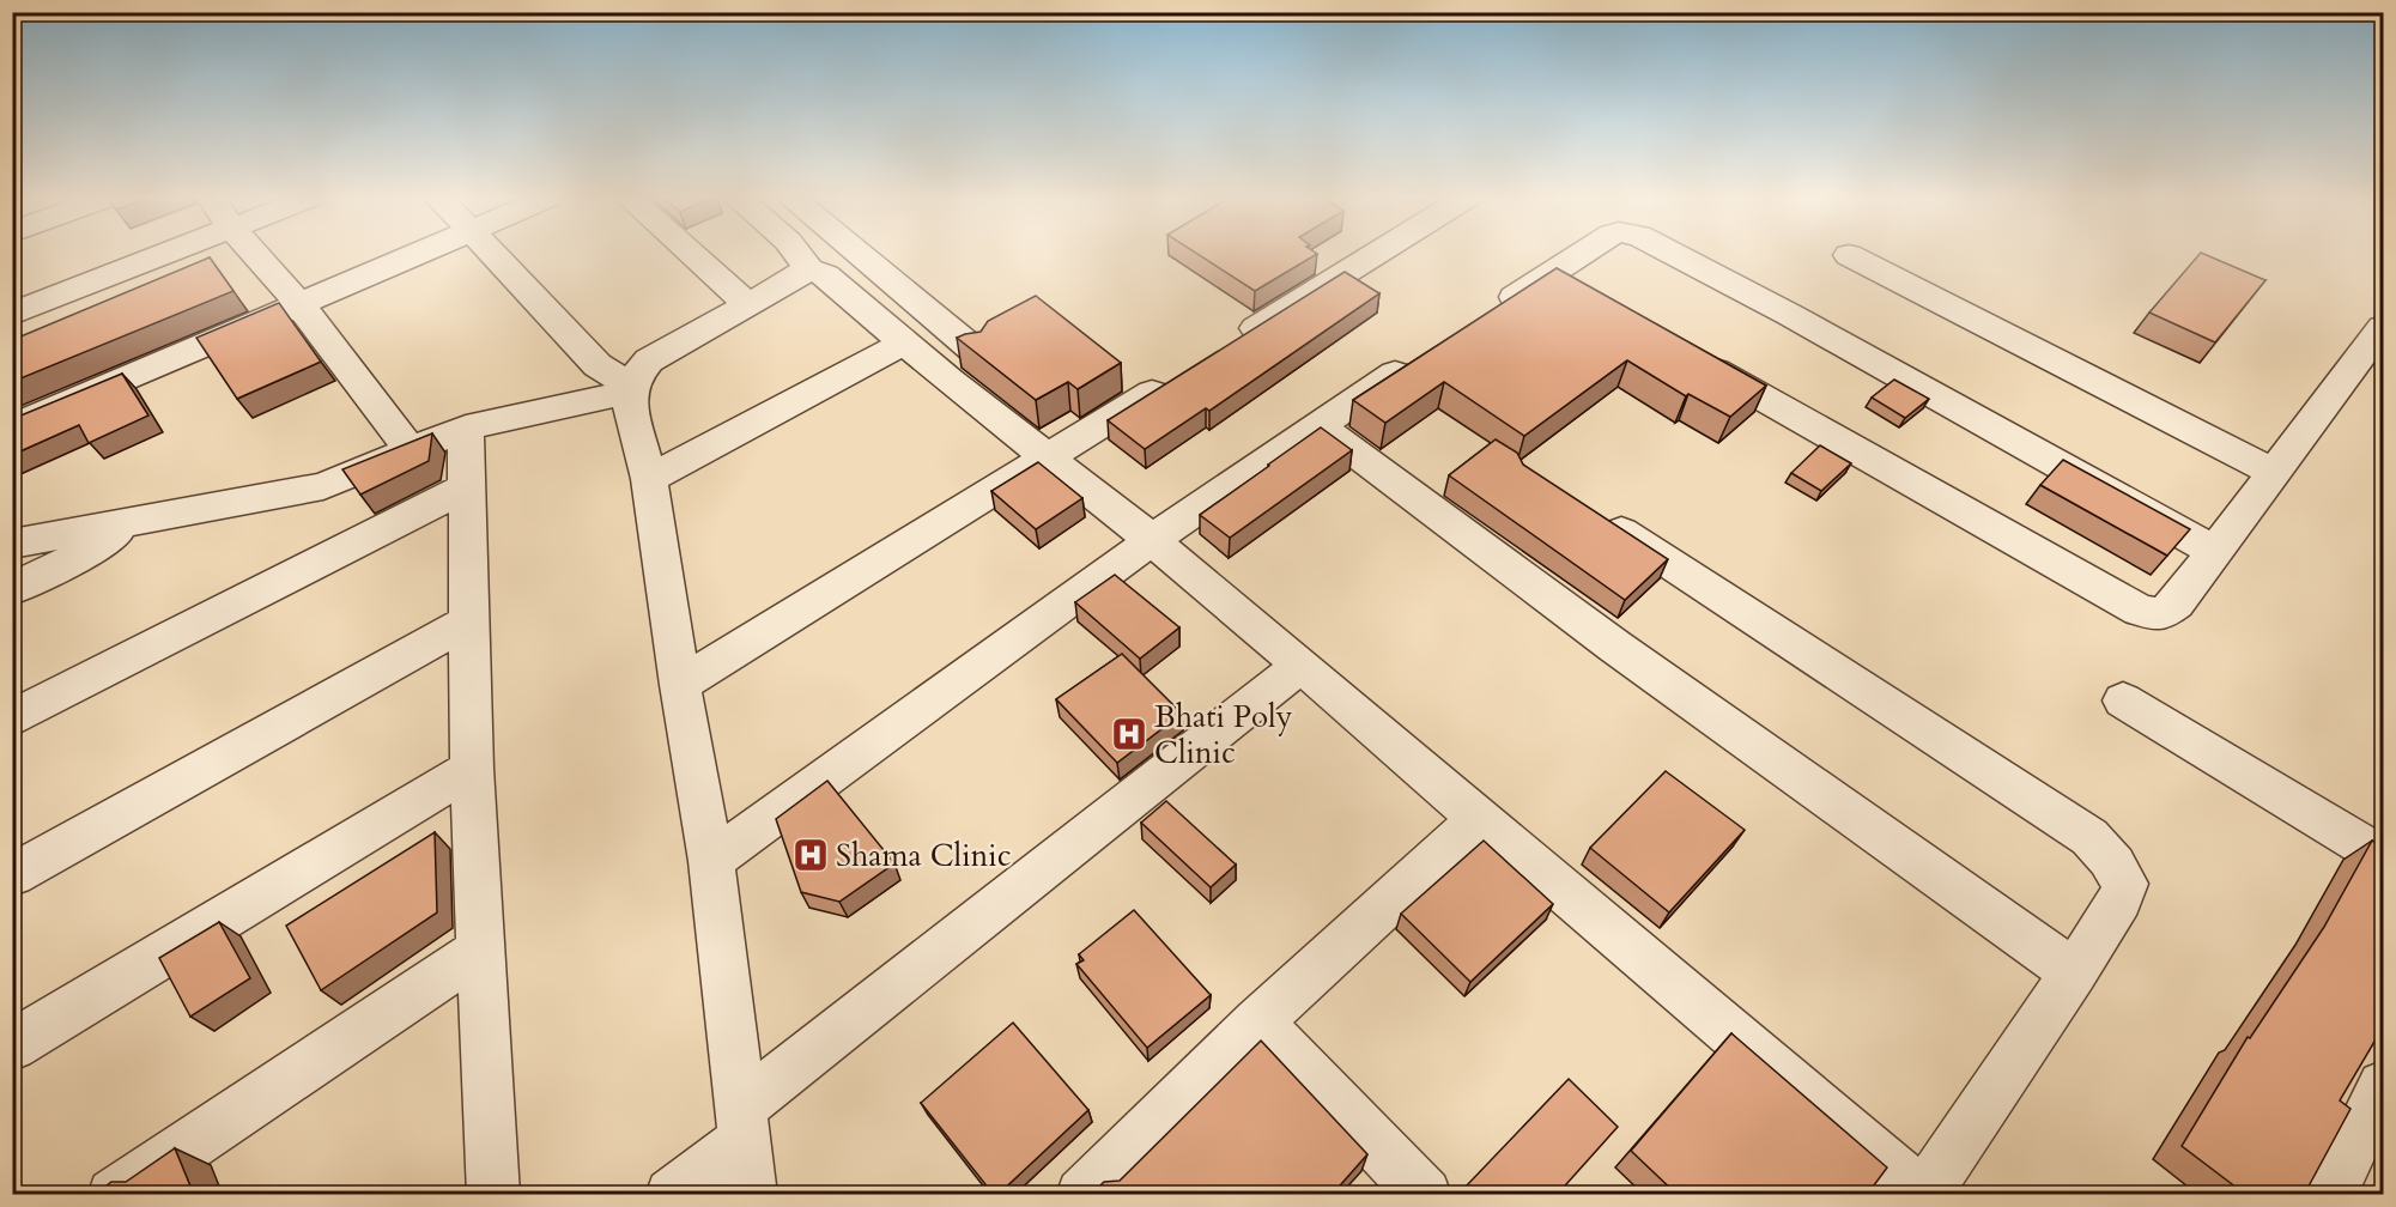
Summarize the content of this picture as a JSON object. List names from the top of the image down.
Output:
{
  "places": {
    "hospital": ["Bhati Poly Clinic", "Shama Clinic"]
  }
}
